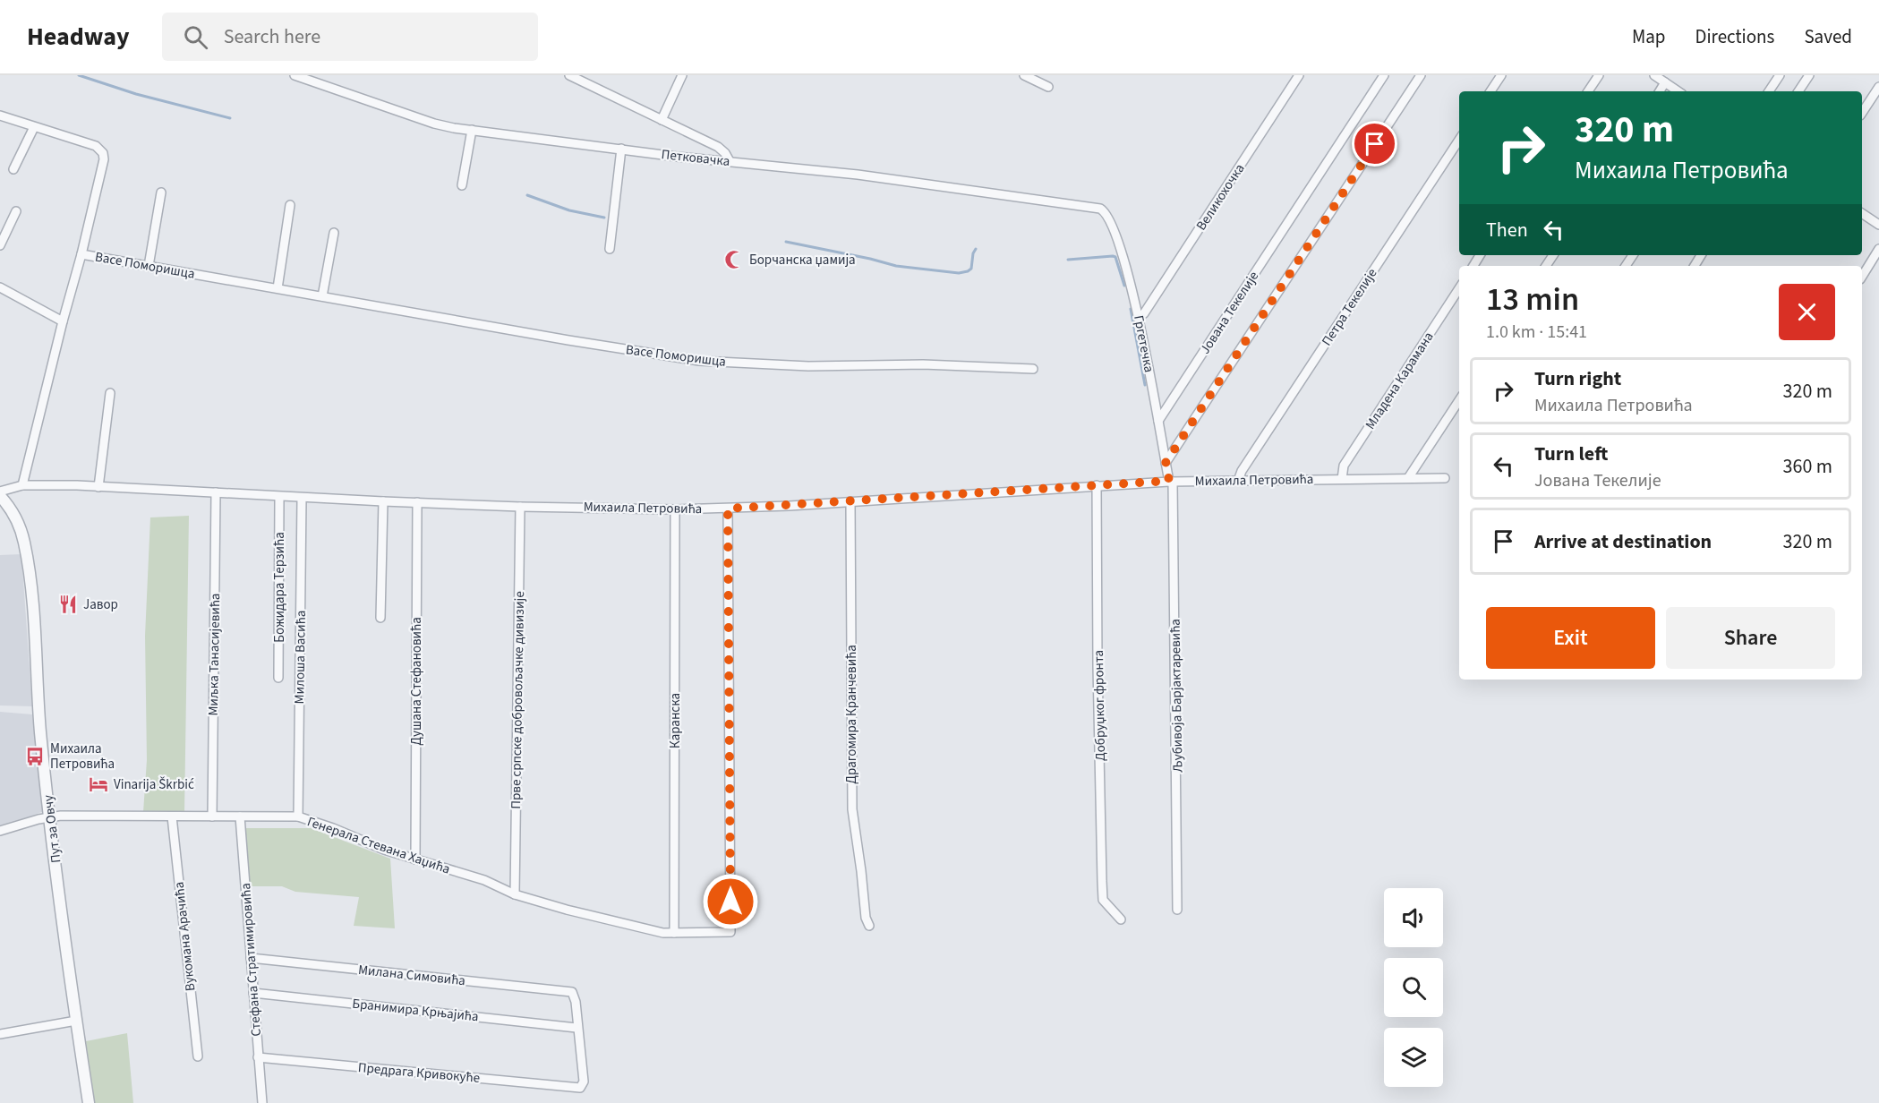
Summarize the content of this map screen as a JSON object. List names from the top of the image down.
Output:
{
  "streets": {
    "street": [
      "Петковачка",
      "Великохочка",
      "Васе Поморишца",
      "Петра Текелије",
      "Јована Текелије",
      "Гргетечка",
      "Младена Карамана",
      "Михаила Петровића",
      "Божидара Терзића",
      "Миљка Танасијевића",
      "Милоша Васића",
      "Душана Стефановића",
      "Љубивоја Барјактаревића",
      "Прве српске добровољачке дивизије",
      "Добруџког фронта",
      "Драгомира Кранчевића",
      "Каранска",
      "Пут за Овчу",
      "Генерала Стевана Хаџића",
      "Вукомана Арачића",
      "Стефана Стратимировића",
      "Милана Симовића",
      "Бранимира Крњајића",
      "Предрага Кривокуће"
    ]
  },
  "crossings": [
    ["Петковачка", "Гргетечка"],
    ["Великохочка", "Гргетечка"],
    ["Васе Поморишца", "Михаила Петровића"],
    ["Петра Текелије", "Михаила Петровића"],
    ["Јована Текелије", "Гргетечка"],
    ["Гргетечка", "Михаила Петровића"],
    ["Гргетечка", "Љубивоја Барјактаревића"],
    ["Младена Карамана", "Михаила Петровића"],
    ["Михаила Петровића", "Божидара Терзића"],
    ["Михаила Петровића", "Миљка Танасијевића"],
    ["Михаила Петровића", "Милоша Васића"],
    ["Михаила Петровића", "Душана Стефановића"],
    ["Михаила Петровића", "Љубивоја Барјактаревића"],
    ["Михаила Петровића", "Прве српске добровољачке дивизије"],
    ["Михаила Петровића", "Добруџког фронта"],
    ["Михаила Петровића", "Драгомира Кранчевића"],
    ["Михаила Петровића", "Каранска"],
    ["Михаила Петровића", "Генерала Стевана Хаџића"],
    ["Миљка Танасијевића", "Генерала Стевана Хаџића"],
    ["Милоша Васића", "Генерала Стевана Хаџића"],
    ["Душана Стефановића", "Генерала Стевана Хаџића"],
    ["Прве српске добровољачке дивизије", "Генерала Стевана Хаџића"],
    ["Каранска", "Генерала Стевана Хаџића"],
    ["Пут за Овчу", "Генерала Стевана Хаџића"],
    ["Генерала Стевана Хаџића", "Вукомана Арачића"],
    ["Генерала Стевана Хаџића", "Стефана Стратимировића"],
    ["Стефана Стратимировића", "Милана Симовића"],
    ["Стефана Стратимировића", "Бранимира Крњајића"],
    ["Стефана Стратимировића", "Предрага Кривокуће"],
    ["Милана Симовића", "Бранимира Крњајића"],
    ["Милана Симовића", "Предрага Кривокуће"],
    ["Бранимира Крњајића", "Предрага Кривокуће"]
  ],
  "places": {
    "mosque": ["Борчанска џамија"],
    "restaurant": ["Јавор"],
    "bus stop": ["Михаила Петровића"],
    "hotel": ["Vinarija Škrbić"]
  },
  "page": {
    "header": "Headway",
    "search": "Search here",
    "nav": ["Map", "Directions", "Saved"],
    "turn": ["320 m", "Михаила Петровића"],
    "then": "Then",
    "heading": ["13 min", "1.0 km · 15:41"],
    "list": [
      {
        "name": "Turn right",
        "note": "Михаила Петровића",
        "value": "320 m"
      },
      {
        "name": "Turn left",
        "note": "Јована Текелије",
        "value": "360 m"
      },
      {
        "name": "Arrive at destination",
        "value": "320 m"
      }
    ],
    "buttons": ["Exit", "Share"]
  }
}
